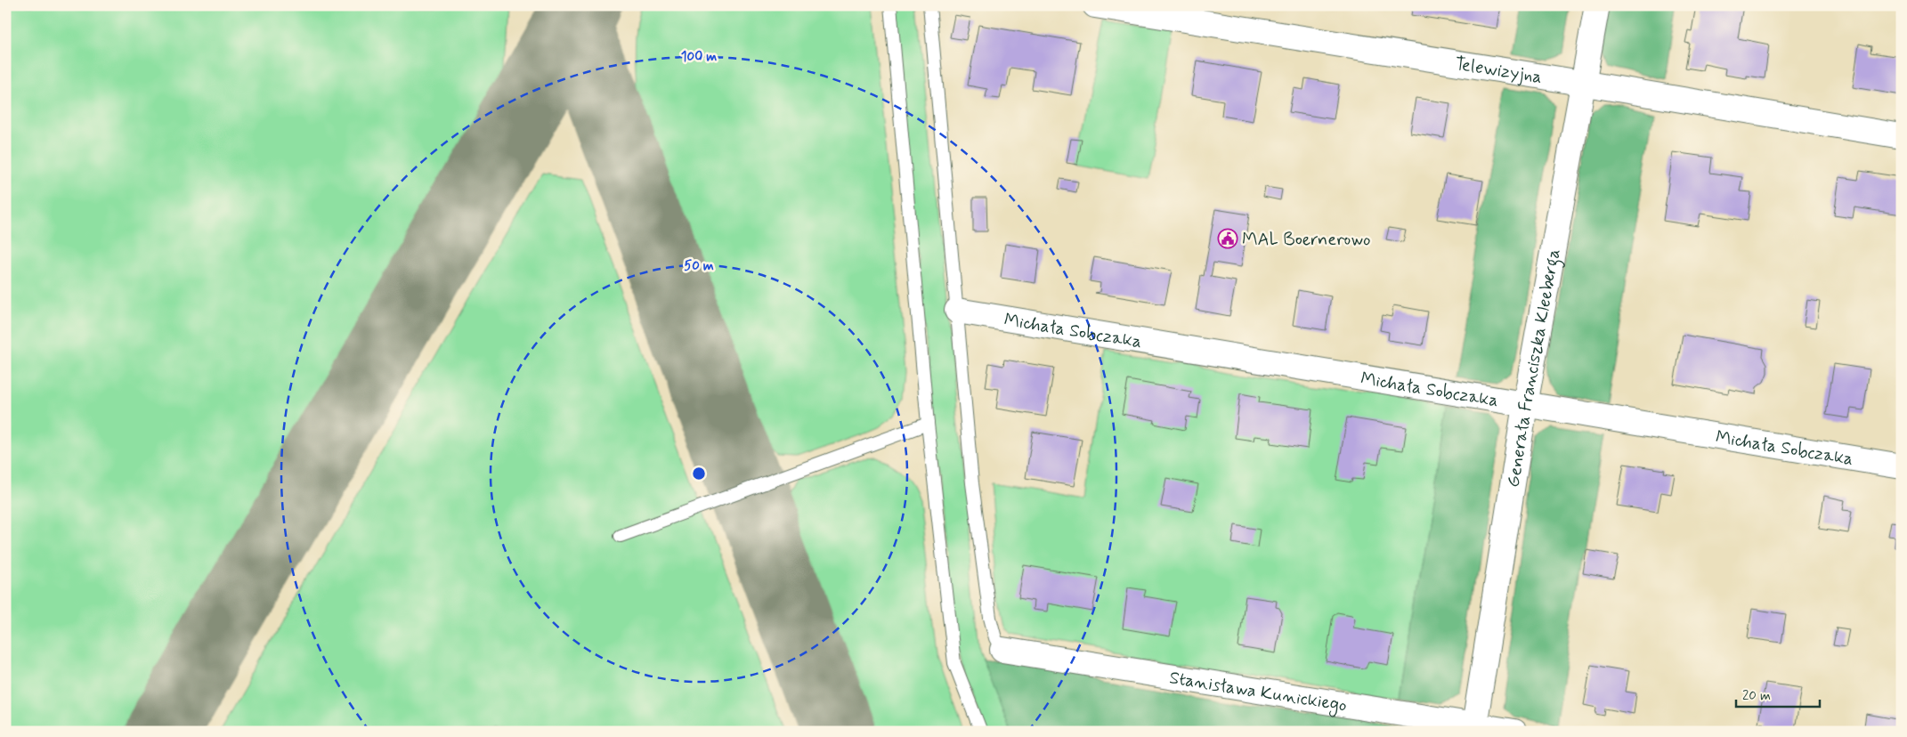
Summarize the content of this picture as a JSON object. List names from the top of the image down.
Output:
{
  "streets": {
    "street": [
      "Telewizyjna",
      "Michała Sobczaka",
      "Generała Franciszka Kleeberga",
      "Stanisława Kunickiego"
    ]
  },
  "crossings": [
    ["Telewizyjna", "Generała Franciszka Kleeberga"],
    ["Michała Sobczaka", "Generała Franciszka Kleeberga"],
    ["Generała Franciszka Kleeberga", "Stanisława Kunickiego"]
  ],
  "places": {
    "public building": ["MAL Boernerowo"]
  },
  "scale_bar": "20 m",
  "rings": ["100 m", "50 m"]
}
